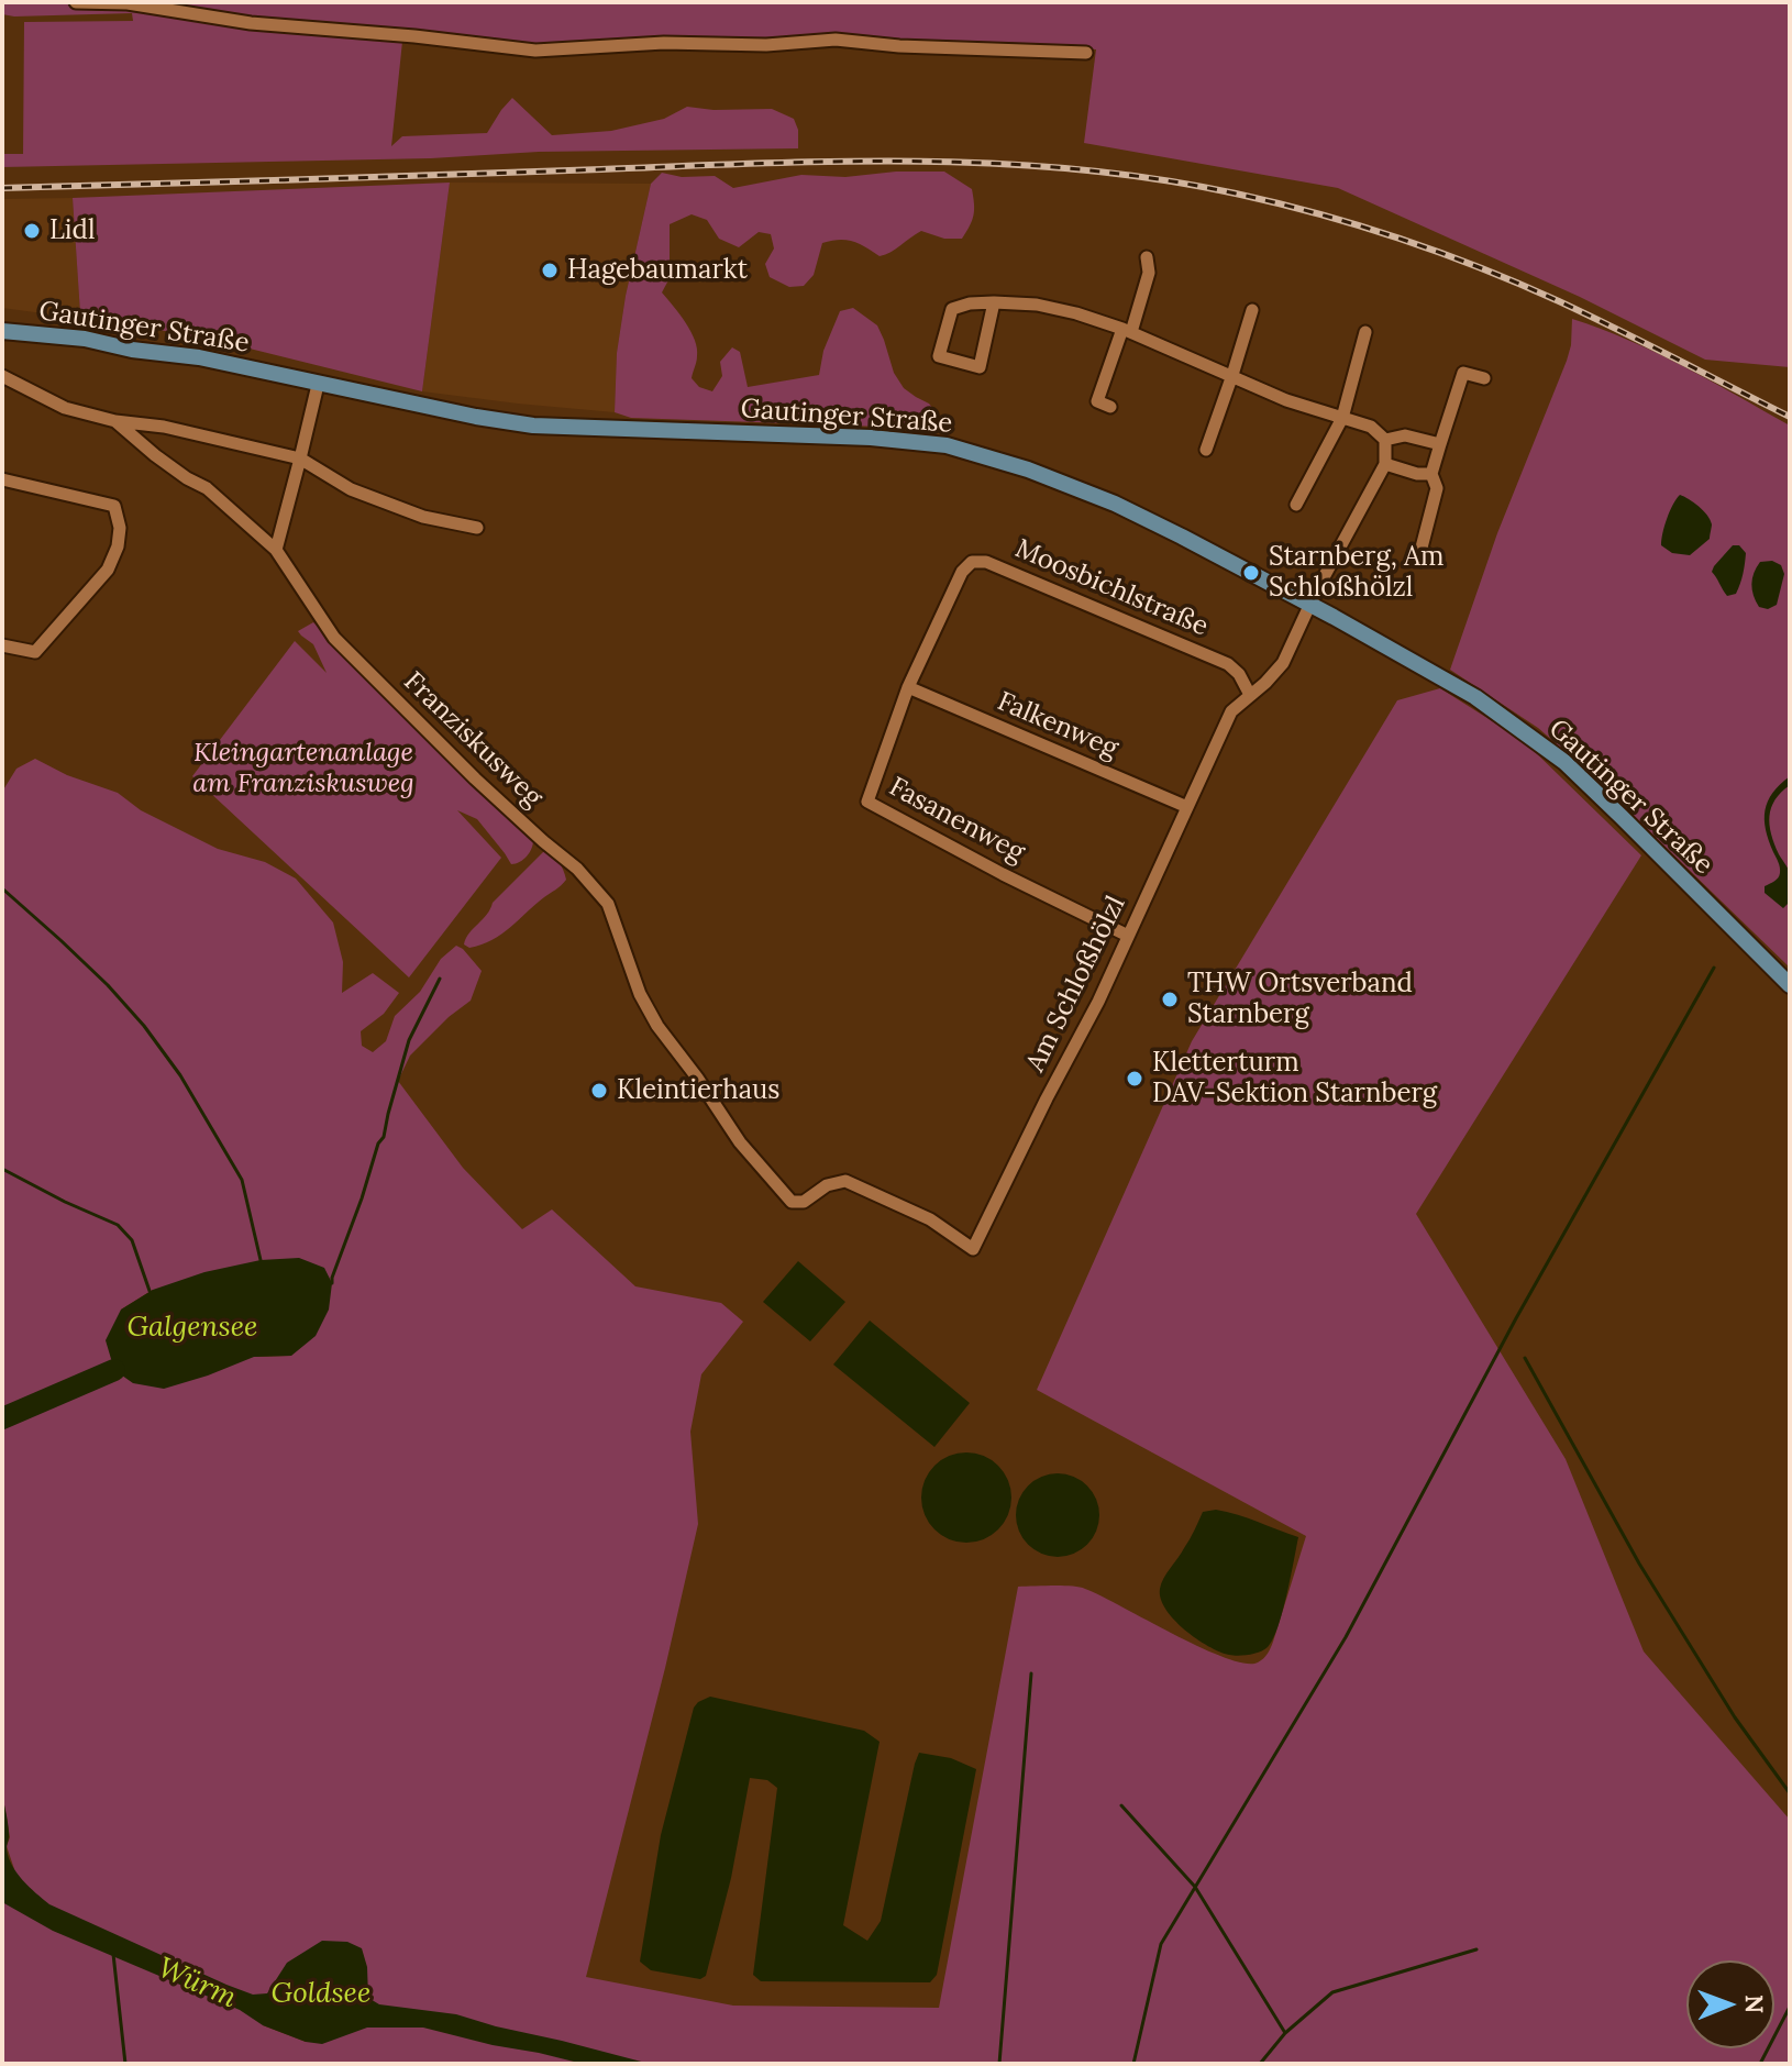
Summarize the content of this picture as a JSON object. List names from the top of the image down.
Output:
{
  "streets": {
    "main road": ["Gautinger Straße"],
    "street": [
      "Moosbichlstraße",
      "Falkenweg",
      "Franziskusweg",
      "Fasanenweg",
      "Am Schloßhölzl"
    ]
  },
  "crossings": [
    ["Gautinger Straße", "Am Schloßhölzl"],
    ["Moosbichlstraße", "Falkenweg"],
    ["Moosbichlstraße", "Fasanenweg"],
    ["Moosbichlstraße", "Am Schloßhölzl"],
    ["Falkenweg", "Fasanenweg"],
    ["Falkenweg", "Am Schloßhölzl"],
    ["Franziskusweg", "Am Schloßhölzl"],
    ["Fasanenweg", "Am Schloßhölzl"]
  ],
  "water": ["Galgensee", "Würm", "Goldsee"],
  "parks": ["Kleingartenanlage am Franziskusweg"],
  "places": [
    "Lidl",
    "Hagebaumarkt",
    "Starnberg, Am Schloßhölzl",
    "THW Ortsverband Starnberg",
    "Kletterturm DAV-Sektion Starnberg",
    "Kleintierhaus"
  ],
  "north": "right"
}
